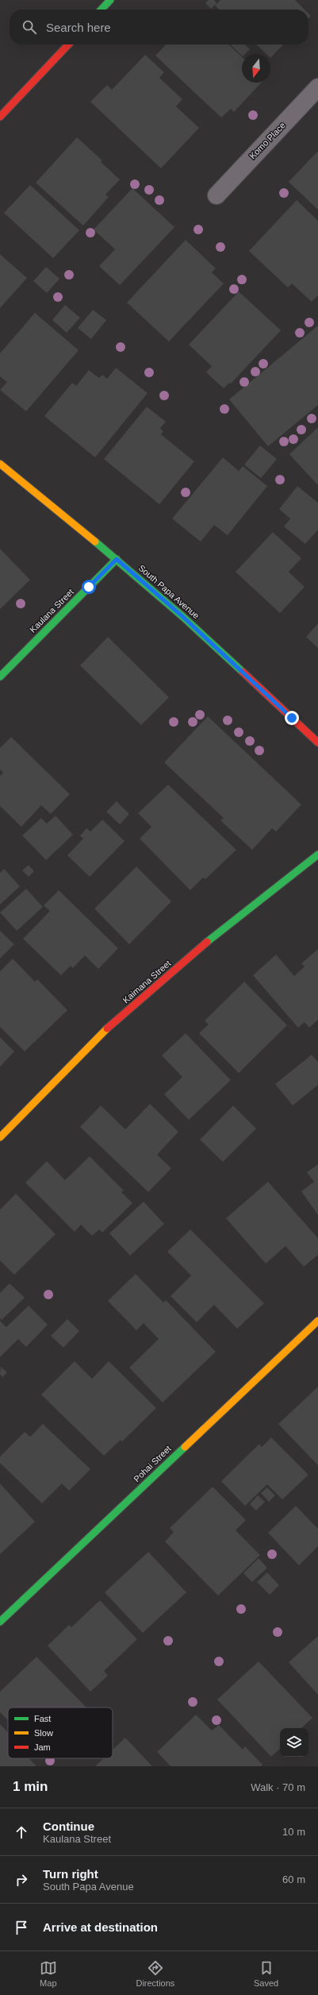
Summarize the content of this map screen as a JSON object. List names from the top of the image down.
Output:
{
  "streets": {
    "street": [
      "Komo Place",
      "South Papa Avenue",
      "Kaulana Street",
      "Kaimana Street",
      "Pohai Street"
    ]
  },
  "crossings": [
    ["South Papa Avenue", "Kaulana Street"]
  ],
  "legend": ["Fast", "Slow", "Jam"],
  "north": "bottom",
  "page": {
    "search": "Search here",
    "heading": ["1 min", "Walk · 70 m"],
    "list": [
      ["Continue", "Kaulana Street", "10 m"],
      ["Turn right", "South Papa Avenue", "60 m"],
      "Arrive at destination"
    ],
    "nav": ["Map", "Directions", "Saved"]
  }
}
